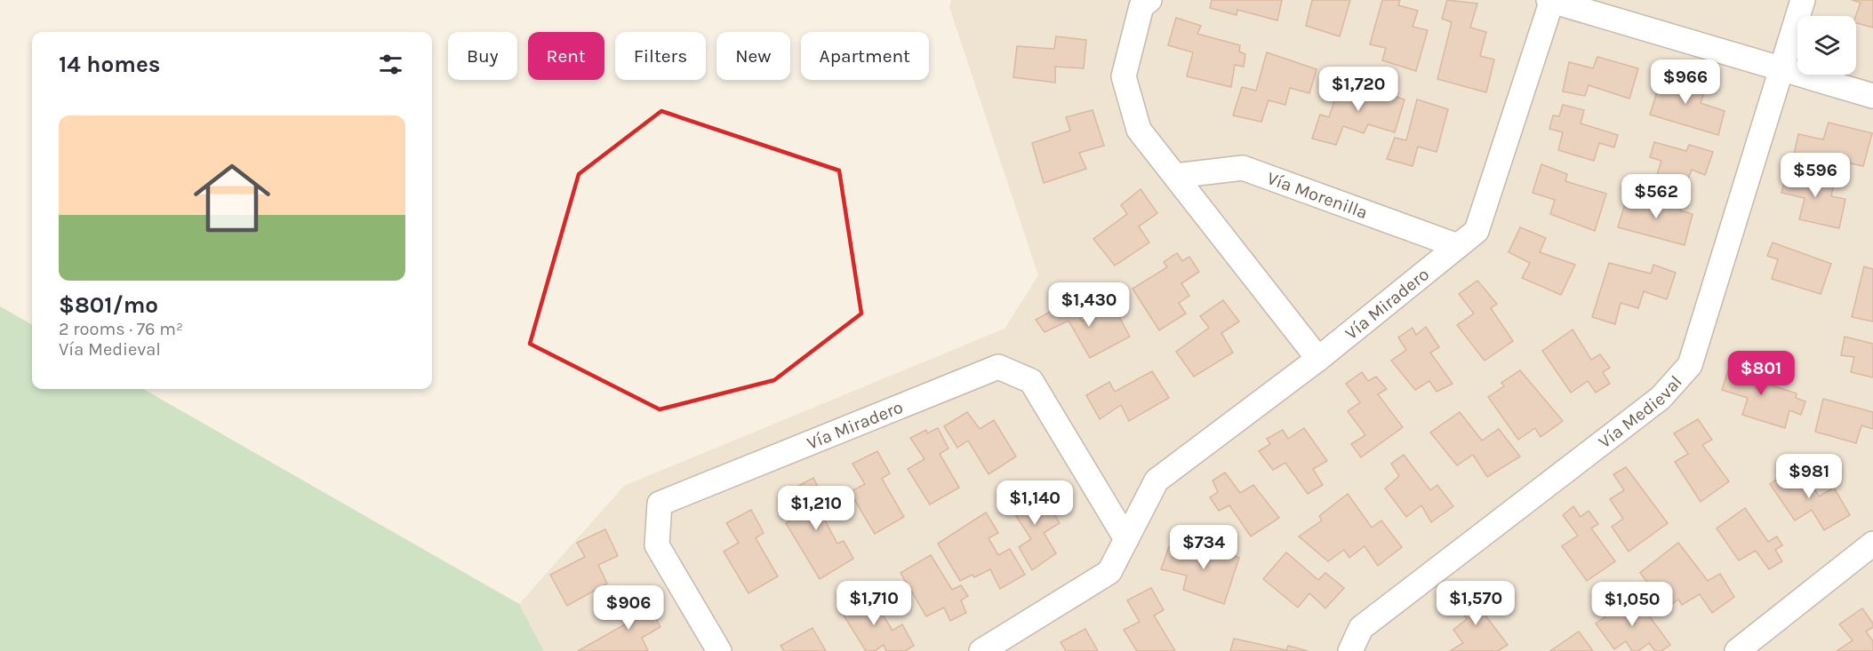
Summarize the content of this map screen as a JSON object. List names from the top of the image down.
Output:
{
  "streets": {
    "street": ["Vía Morenilla", "Vía Miradero", "Vía Medieval"]
  },
  "crossings": [
    ["Vía Morenilla", "Vía Miradero"]
  ],
  "page": {
    "chip": [
      "Buy",
      "Rent",
      "Filters",
      "New",
      "Apartment"
    ],
    "heading": "14 homes",
    "price": [
      "$966",
      "$1,720",
      "$596",
      "$562",
      "$1,430",
      "$801",
      "$981",
      "$1,140",
      "$1,210",
      "$734",
      "$1,710",
      "$1,570",
      "$1,050",
      "$906"
    ],
    "list": [
      {
        "name": "$801/mo",
        "note": "2 rooms · 76 m² · Vía Medieval"
      }
    ]
  }
}
